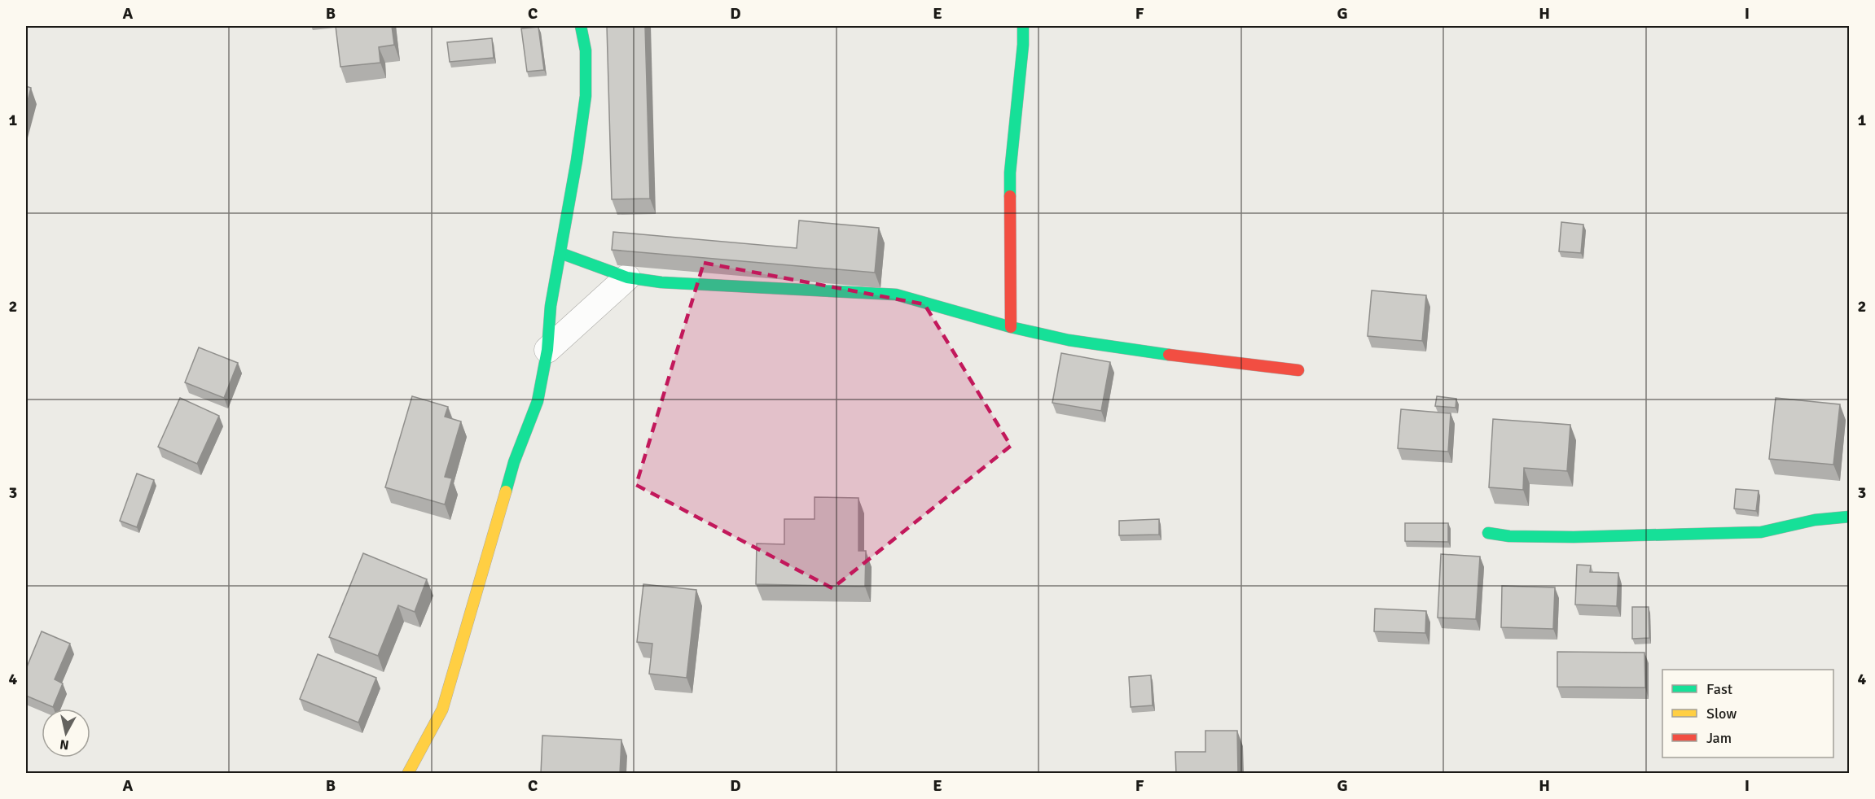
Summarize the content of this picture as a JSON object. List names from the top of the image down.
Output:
{
  "legend": ["Fast", "Slow", "Jam"],
  "north": "bottom",
  "grid": {
    "columns": [
      "A",
      "B",
      "C",
      "D",
      "E",
      "F",
      "G",
      "H",
      "I"
    ],
    "rows": [
      "1",
      "2",
      "3",
      "4"
    ]
  }
}
